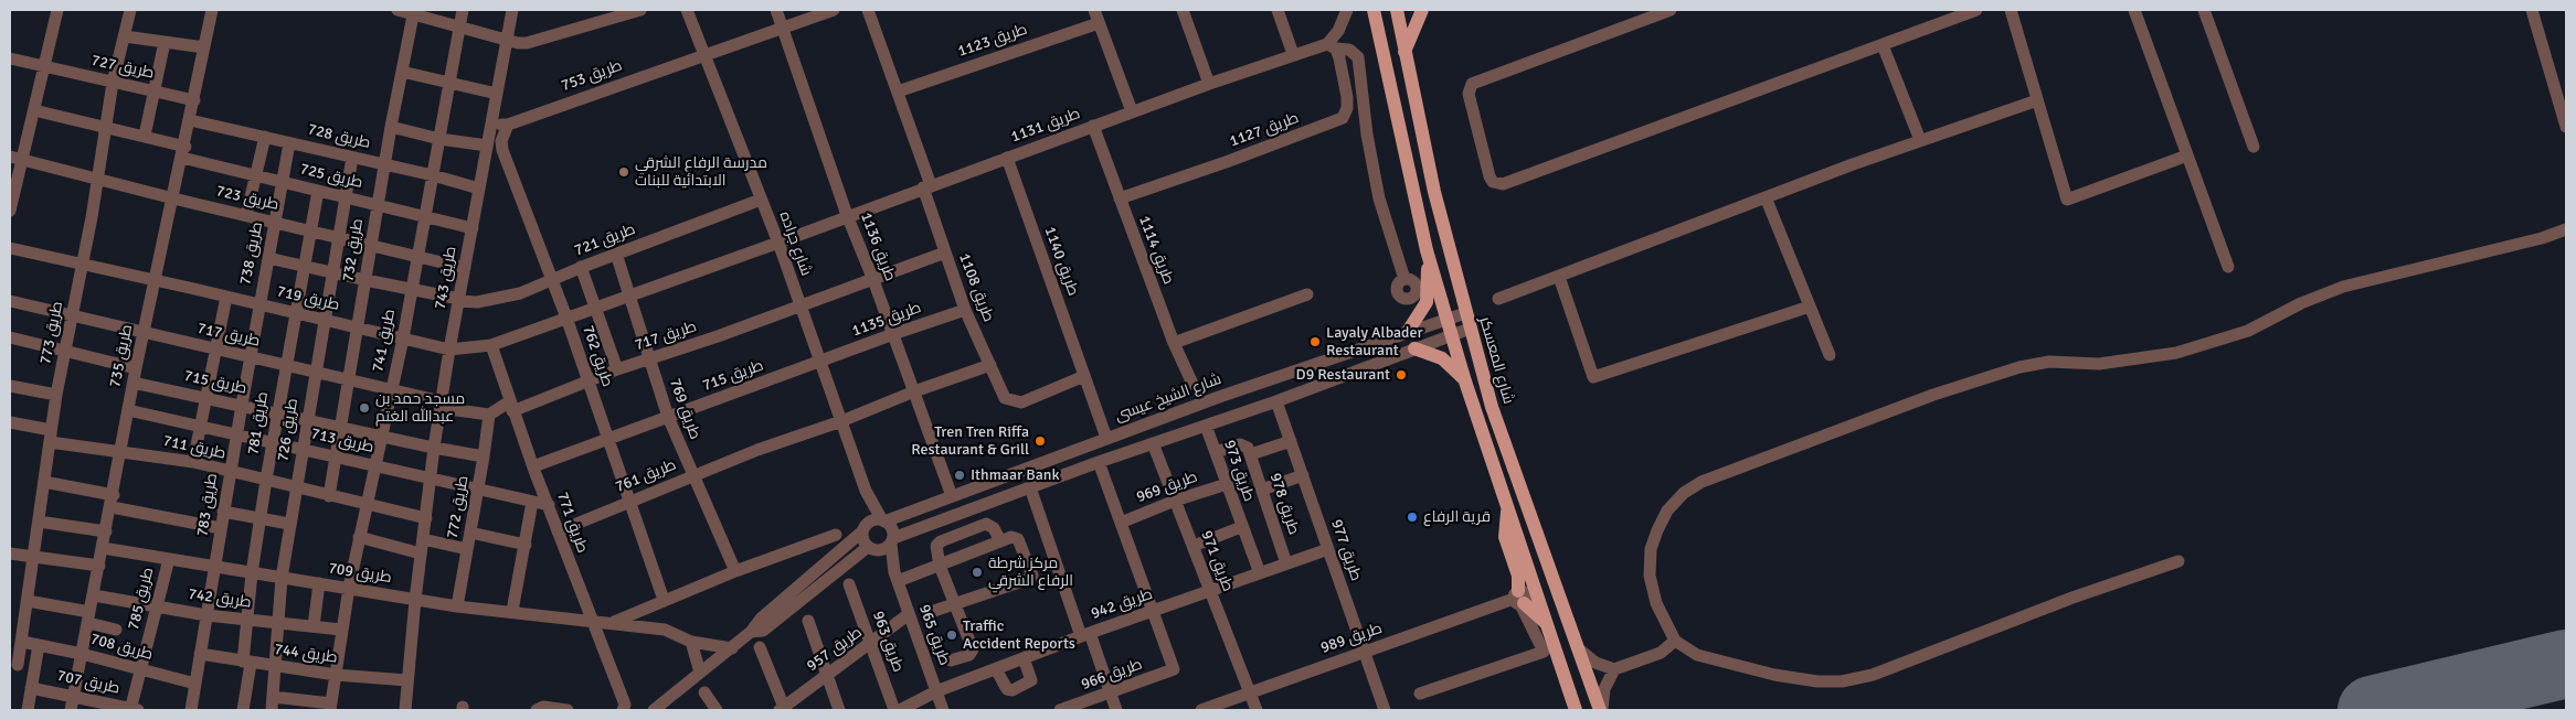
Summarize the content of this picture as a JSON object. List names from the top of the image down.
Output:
{
  "streets": {
    "main road": ["شارع المعسكر"],
    "street": [
      "طريق 1123",
      "طريق 727",
      "طريق 753",
      "طريق 1131",
      "طريق 1127",
      "طريق 728",
      "طريق 725",
      "طريق 723",
      "طريق 721",
      "شارع جراده",
      "طريق 1136",
      "طريق 732",
      "طريق 1114",
      "طريق 738",
      "طريق 1140",
      "طريق 743",
      "طريق 1108",
      "طريق 719",
      "طريق 1135",
      "طريق 773",
      "طريق 717",
      "طريق 741",
      "طريق 735",
      "طريق 762",
      "طريق 715",
      "شارع الشيخ عيسى",
      "طريق 769",
      "طريق 781",
      "طريق 726",
      "طريق 713",
      "طريق 711",
      "طريق 973",
      "طريق 761",
      "طريق 969",
      "طريق 978",
      "طريق 783",
      "طريق 772",
      "طريق 771",
      "طريق 977",
      "طريق 971",
      "طريق 709",
      "طريق 785",
      "طريق 742",
      "طريق 942",
      "طريق 965",
      "طريق 989",
      "طريق 963",
      "طريق 708",
      "طريق 957",
      "طريق 744",
      "طريق 966",
      "طريق 707"
    ]
  },
  "crossings": [
    ["طريق 727", "طريق 773"],
    ["طريق 727", "طريق 735"],
    ["طريق 753", "شارع جراده"],
    ["طريق 753", "طريق 1136"],
    ["طريق 753", "طريق 743"],
    ["طريق 753", "طريق 762"],
    ["طريق 1131", "شارع جراده"],
    ["طريق 1131", "طريق 1136"],
    ["طريق 1131", "طريق 1114"],
    ["طريق 1131", "طريق 1140"],
    ["طريق 1131", "طريق 1108"],
    ["طريق 1131", "طريق 719"],
    ["طريق 1127", "طريق 1114"],
    ["طريق 728", "طريق 732"],
    ["طريق 728", "طريق 738"],
    ["طريق 728", "طريق 743"],
    ["طريق 728", "طريق 741"],
    ["طريق 728", "طريق 735"],
    ["طريق 728", "طريق 726"],
    ["طريق 725", "طريق 732"],
    ["طريق 725", "طريق 738"],
    ["طريق 725", "طريق 743"],
    ["طريق 725", "طريق 773"],
    ["طريق 725", "طريق 741"],
    ["طريق 725", "طريق 735"],
    ["طريق 725", "طريق 781"],
    ["طريق 725", "طريق 726"],
    ["طريق 723", "طريق 732"],
    ["طريق 723", "طريق 738"],
    ["طريق 723", "طريق 743"],
    ["طريق 723", "طريق 773"],
    ["طريق 723", "طريق 741"],
    ["طريق 723", "طريق 735"],
    ["طريق 723", "طريق 781"],
    ["طريق 723", "طريق 726"],
    ["طريق 721", "شارع جراده"],
    ["طريق 721", "طريق 732"],
    ["طريق 721", "طريق 738"],
    ["طريق 721", "طريق 743"],
    ["طريق 721", "طريق 741"],
    ["طريق 721", "طريق 762"],
    ["طريق 721", "طريق 769"],
    ["طريق 721", "طريق 781"],
    ["طريق 721", "طريق 726"],
    ["شارع جراده", "طريق 719"],
    ["شارع جراده", "طريق 1135"],
    ["شارع جراده", "طريق 717"],
    ["شارع جراده", "طريق 715"],
    ["شارع جراده", "طريق 761"],
    ["طريق 1136", "طريق 1135"],
    ["طريق 1136", "طريق 717"],
    ["طريق 1136", "شارع الشيخ عيسى"],
    ["طريق 1136", "طريق 761"],
    ["طريق 732", "طريق 719"],
    ["طريق 732", "طريق 717"],
    ["طريق 732", "طريق 715"],
    ["طريق 732", "طريق 713"],
    ["طريق 732", "طريق 711"],
    ["طريق 738", "طريق 719"],
    ["طريق 738", "طريق 783"],
    ["طريق 1140", "طريق 1108"],
    ["طريق 1140", "شارع الشيخ عيسى"],
    ["طريق 743", "طريق 719"],
    ["طريق 743", "طريق 717"],
    ["طريق 743", "طريق 715"],
    ["طريق 743", "طريق 713"],
    ["طريق 743", "طريق 711"],
    ["طريق 743", "طريق 709"],
    ["طريق 743", "طريق 744"],
    ["طريق 1108", "طريق 1135"],
    ["طريق 1108", "طريق 717"],
    ["طريق 1108", "طريق 761"],
    ["طريق 719", "طريق 773"],
    ["طريق 719", "طريق 741"],
    ["طريق 719", "طريق 735"],
    ["طريق 719", "طريق 762"],
    ["طريق 719", "طريق 769"],
    ["طريق 719", "طريق 781"],
    ["طريق 719", "طريق 726"],
    ["طريق 719", "طريق 783"],
    ["طريق 719", "طريق 771"],
    ["طريق 1135", "طريق 715"],
    ["طريق 773", "طريق 717"],
    ["طريق 773", "طريق 711"],
    ["طريق 773", "طريق 708"],
    ["طريق 717", "طريق 741"],
    ["طريق 717", "طريق 735"],
    ["طريق 717", "طريق 762"],
    ["طريق 717", "طريق 769"],
    ["طريق 717", "طريق 781"],
    ["طريق 717", "طريق 726"],
    ["طريق 717", "طريق 783"],
    ["طريق 717", "طريق 772"],
    ["طريق 717", "طريق 771"],
    ["طريق 741", "طريق 715"],
    ["طريق 741", "طريق 713"],
    ["طريق 741", "طريق 711"],
    ["طريق 741", "طريق 709"],
    ["طريق 741", "طريق 742"],
    ["طريق 741", "طريق 744"],
    ["طريق 735", "طريق 715"],
    ["طريق 735", "طريق 713"],
    ["طريق 735", "طريق 711"],
    ["طريق 735", "طريق 709"],
    ["طريق 735", "طريق 742"],
    ["طريق 735", "طريق 708"],
    ["طريق 735", "طريق 707"],
    ["طريق 762", "طريق 715"],
    ["طريق 762", "طريق 761"],
    ["طريق 762", "طريق 709"],
    ["شارع المعسكر", "شارع الشيخ عيسى"],
    ["طريق 715", "طريق 769"],
    ["طريق 715", "طريق 781"],
    ["طريق 715", "طريق 726"],
    ["طريق 715", "طريق 783"],
    ["طريق 715", "طريق 772"],
    ["طريق 715", "طريق 771"],
    ["شارع الشيخ عيسى", "طريق 965"],
    ["طريق 769", "طريق 761"],
    ["طريق 769", "طريق 709"],
    ["طريق 781", "طريق 713"],
    ["طريق 781", "طريق 711"],
    ["طريق 781", "طريق 709"],
    ["طريق 781", "طريق 742"],
    ["طريق 781", "طريق 744"],
    ["طريق 726", "طريق 713"],
    ["طريق 726", "طريق 711"],
    ["طريق 726", "طريق 709"],
    ["طريق 726", "طريق 742"],
    ["طريق 726", "طريق 744"],
    ["طريق 713", "طريق 783"],
    ["طريق 713", "طريق 772"],
    ["طريق 713", "طريق 771"],
    ["طريق 711", "طريق 783"],
    ["طريق 973", "طريق 969"],
    ["طريق 973", "طريق 971"],
    ["طريق 973", "طريق 942"],
    ["طريق 761", "طريق 771"],
    ["طريق 969", "طريق 971"],
    ["طريق 978", "طريق 942"],
    ["طريق 783", "طريق 709"],
    ["طريق 783", "طريق 742"],
    ["طريق 783", "طريق 708"],
    ["طريق 783", "طريق 744"],
    ["طريق 772", "طريق 709"],
    ["طريق 771", "طريق 709"],
    ["طريق 977", "طريق 942"],
    ["طريق 977", "طريق 989"],
    ["طريق 971", "طريق 942"],
    ["طريق 971", "طريق 989"],
    ["طريق 709", "طريق 785"],
    ["طريق 785", "طريق 742"],
    ["طريق 785", "طريق 708"],
    ["طريق 785", "طريق 707"],
    ["طريق 942", "طريق 965"],
    ["طريق 942", "طريق 966"],
    ["طريق 965", "طريق 957"],
    ["طريق 963", "طريق 957"]
  ],
  "places": [
    "مدرسة الرفاع الشرقي الابتدائية للبنات",
    "Layaly Albader Restaurant",
    "D9 Restaurant",
    "مسجد حمد بن عبدالله الغتم",
    "Tren Tren Riffa Restaurant & Grill",
    "Ithmaar Bank",
    "قرية الرفاع",
    "مركز شرطة الرفاع الشرقي",
    "Traffic Accident Reports"
  ]
}
